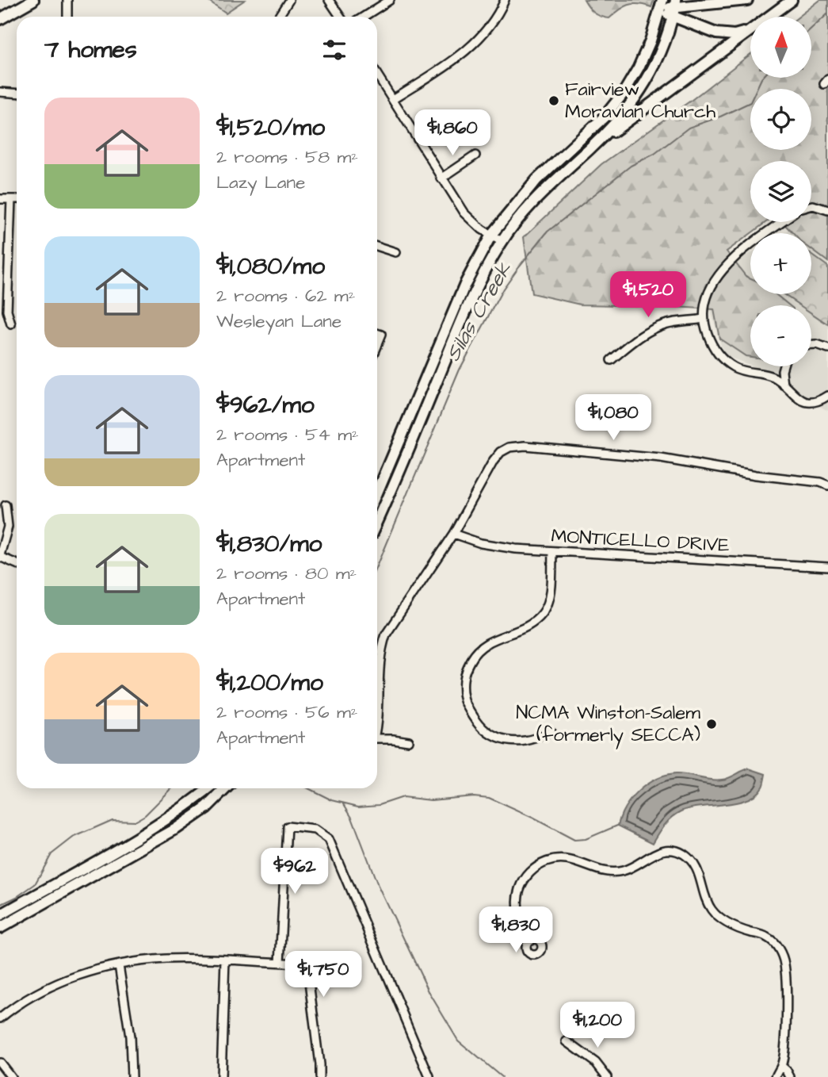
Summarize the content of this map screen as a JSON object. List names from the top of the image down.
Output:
{
  "streets": {
    "street": ["MONTICELLO DRIVE"]
  },
  "water": ["Silas Creek"],
  "places": ["Fairview Moravian Church", "NCMA Winston-Salem (formerly SECCA)"],
  "north": "top",
  "page": {
    "map_buttons": ["+", "−"],
    "heading": "7 homes",
    "list": [
      {
        "name": "$1,520/mo",
        "note": "2 rooms · 58 m² · Lazy Lane"
      },
      {
        "name": "$1,080/mo",
        "note": "2 rooms · 62 m² · Wesleyan Lane"
      },
      {
        "name": "$962/mo",
        "note": "2 rooms · 54 m² · Apartment"
      },
      {
        "name": "$1,830/mo",
        "note": "2 rooms · 80 m² · Apartment"
      },
      {
        "name": "$1,200/mo",
        "note": "2 rooms · 56 m² · Apartment"
      }
    ],
    "price": [
      "$1,860",
      "$1,520",
      "$1,080",
      "$962",
      "$1,830",
      "$1,750",
      "$1,200"
    ]
  }
}
